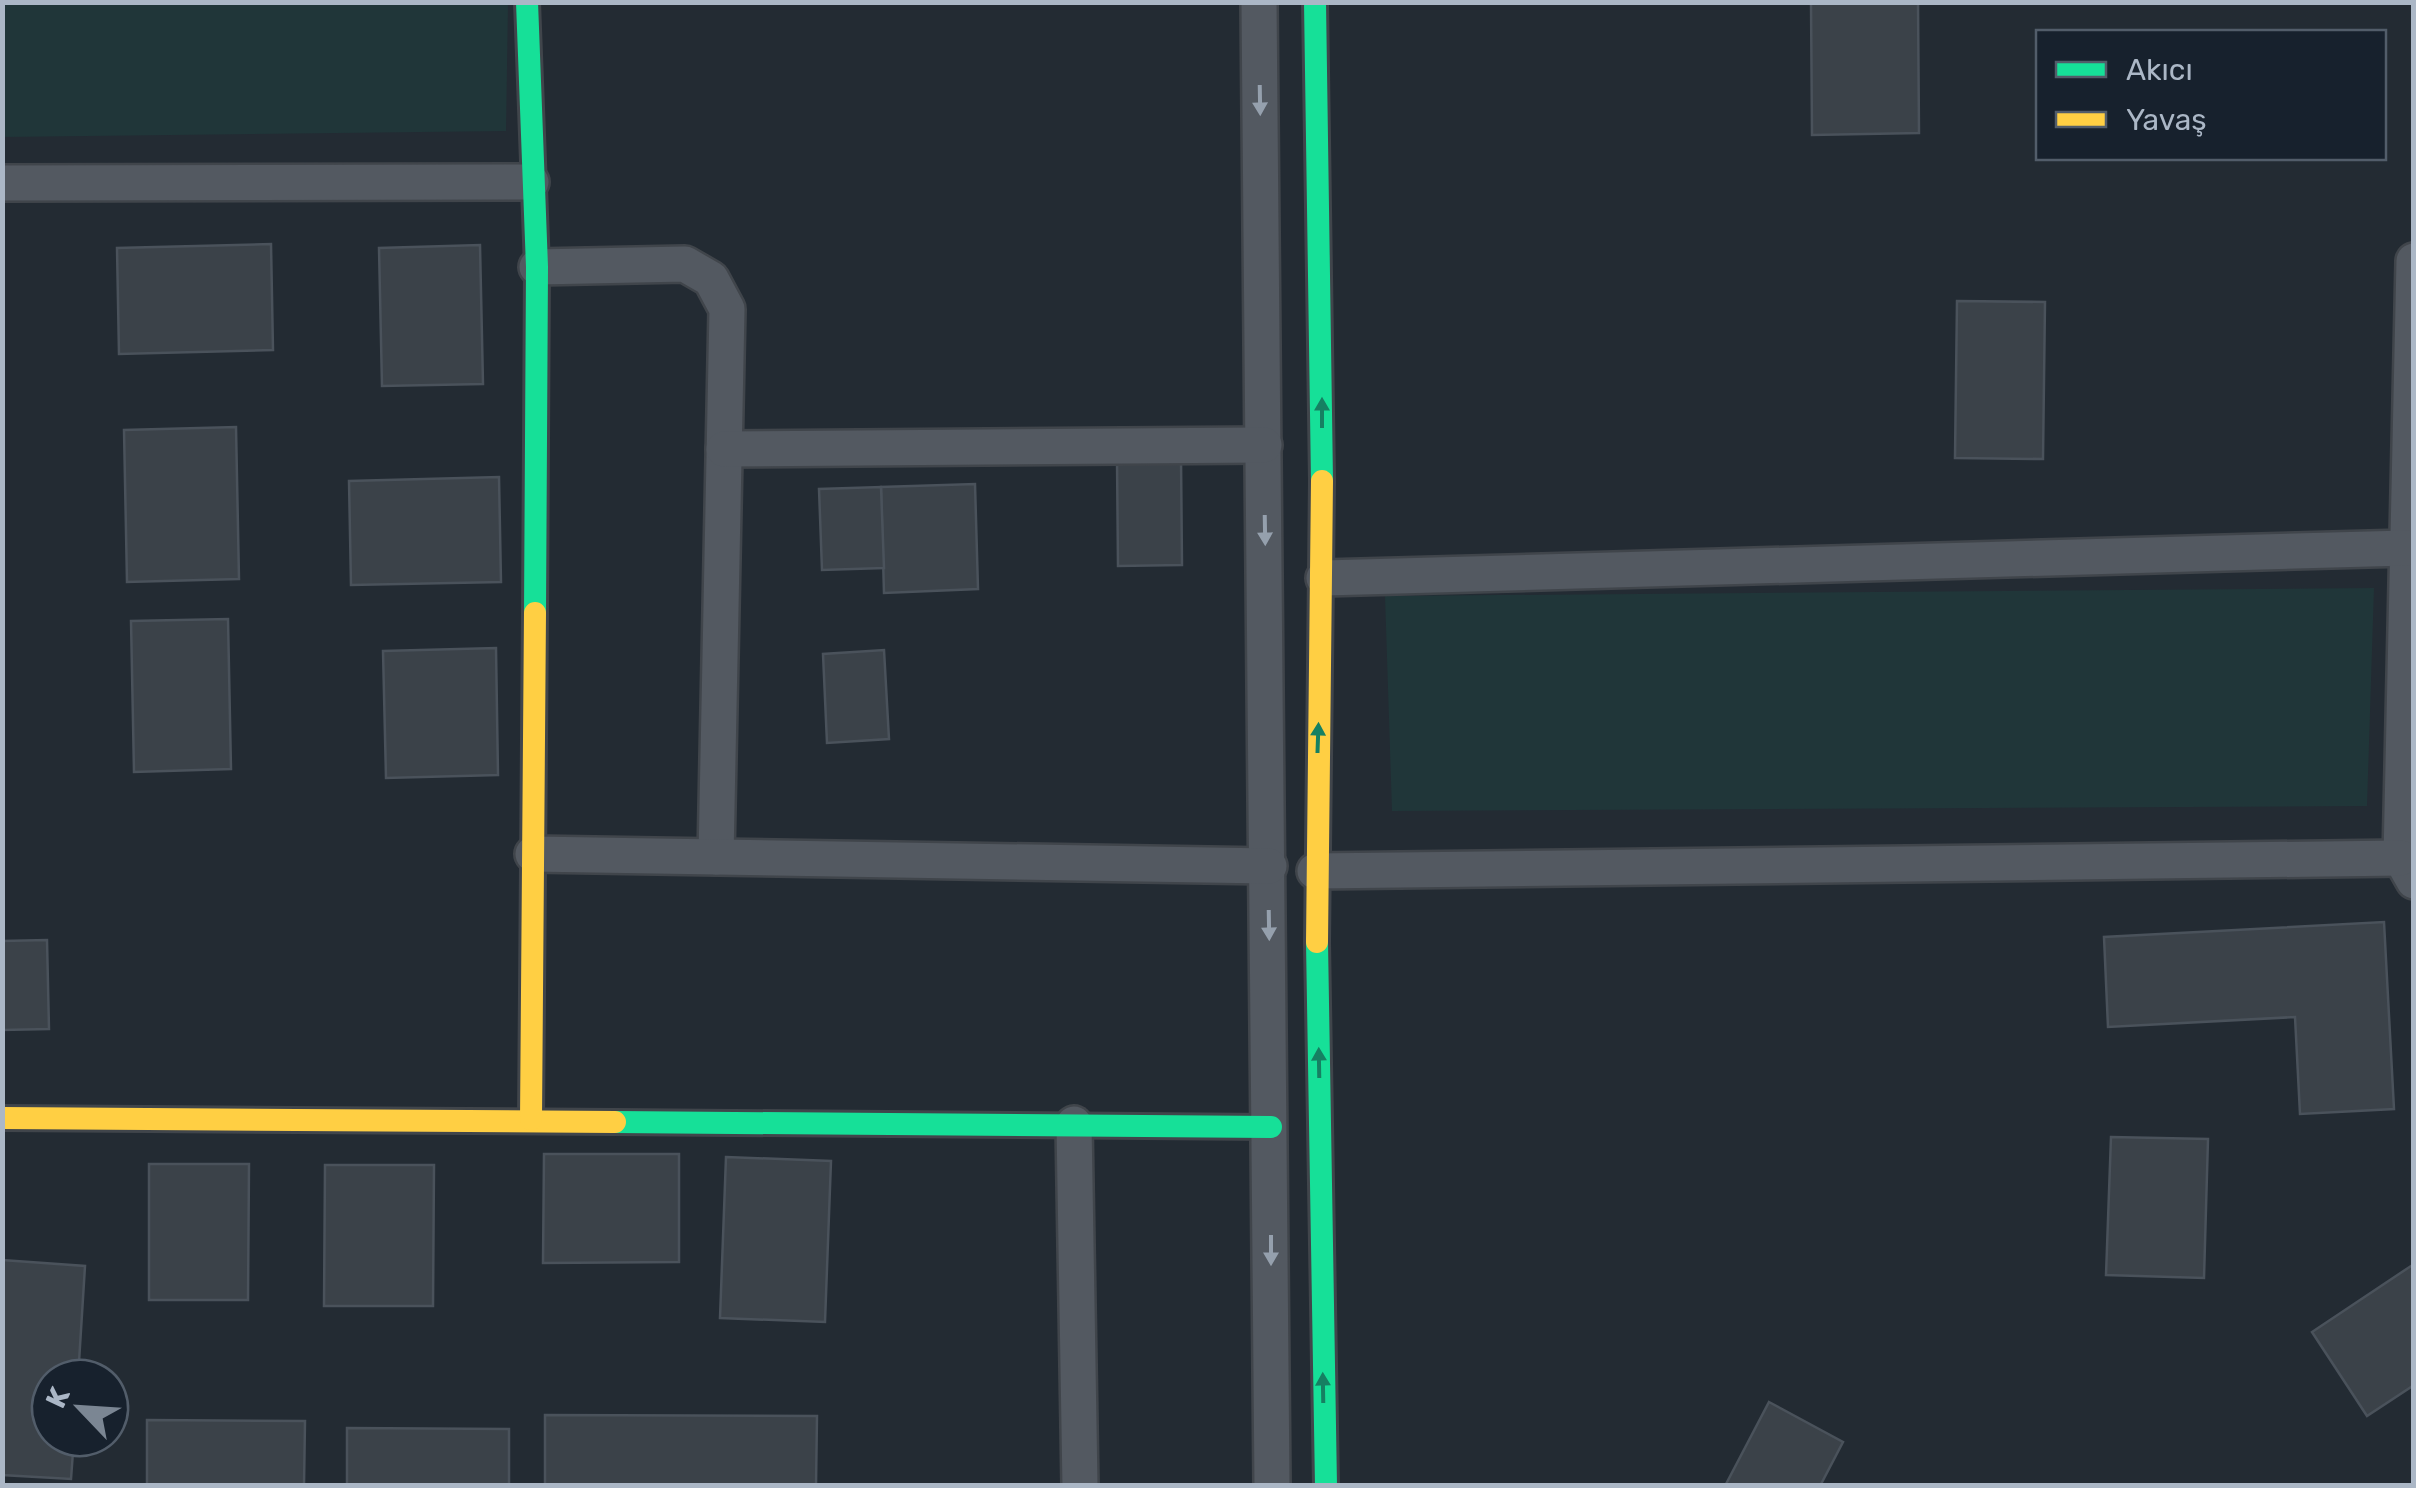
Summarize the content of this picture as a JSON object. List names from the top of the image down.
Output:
{
  "legend": ["Akıcı", "Yavaş"],
  "north": "top left"
}
